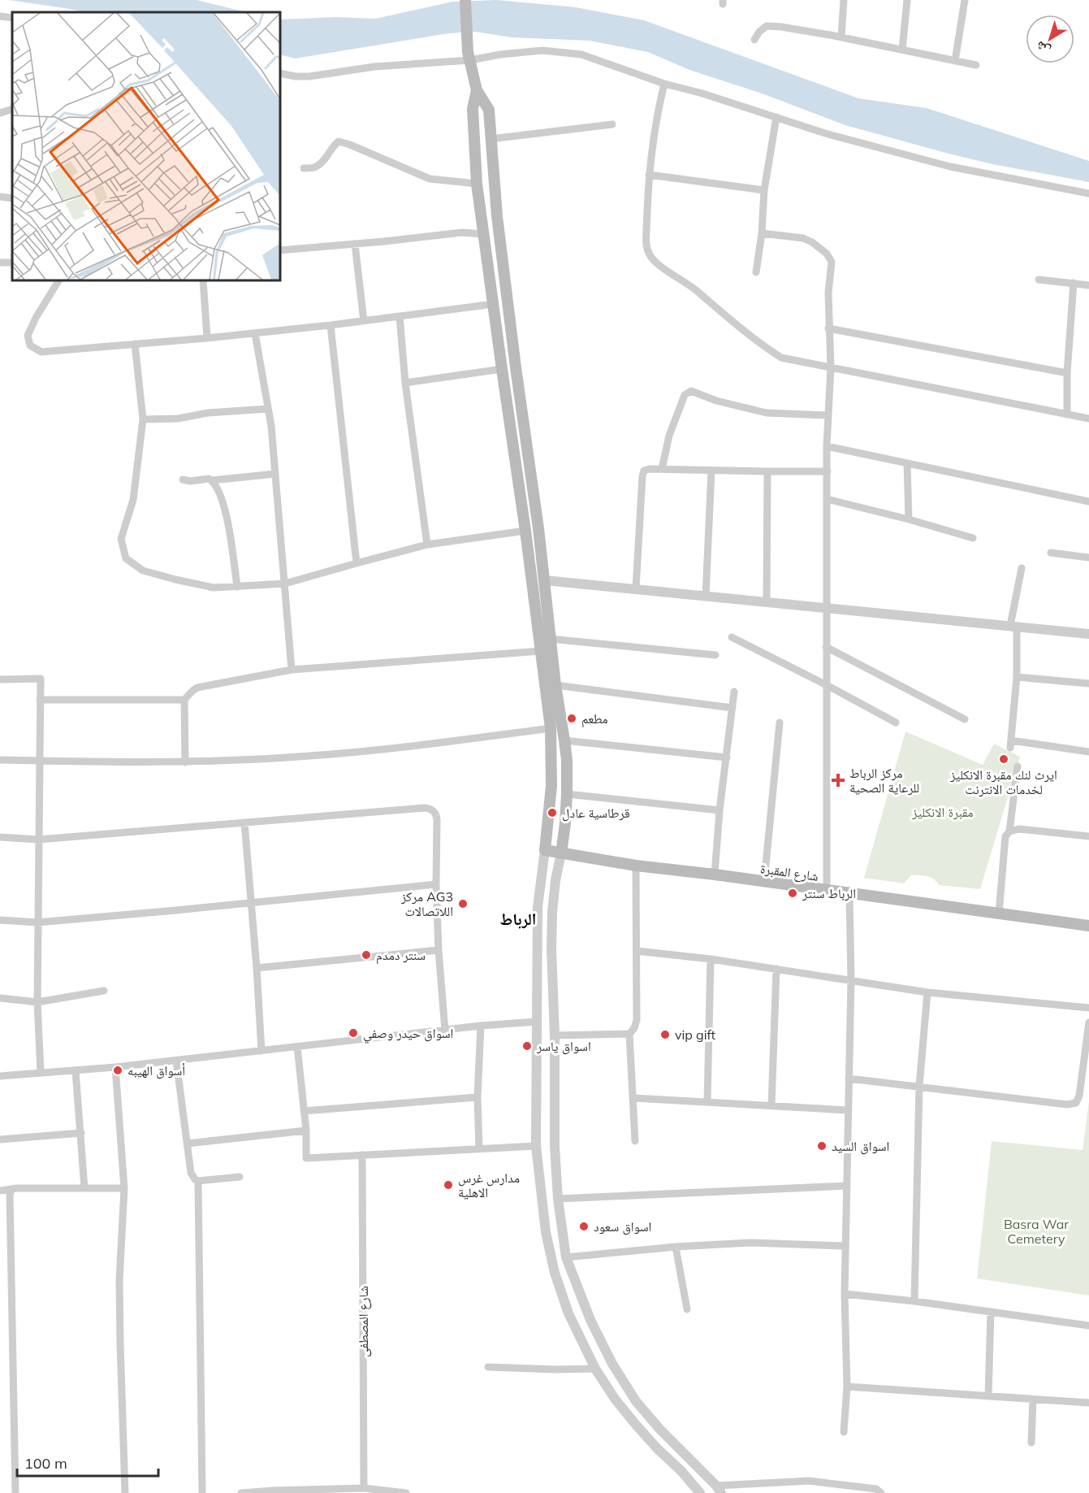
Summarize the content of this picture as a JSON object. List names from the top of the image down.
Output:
{
  "streets": {
    "main road": ["شارع المقبرة"],
    "street": ["شارع المصطفى"]
  },
  "districts": ["الرباط"],
  "parks": ["مقبرة الانكليز", "Basra War Cemetery"],
  "places": {
    "other": [
      "مطعم",
      "ايرث لنك مقبرة الانكليز لخدمات الانترنت",
      "قرطاسية عادل",
      "الرباط سنتر",
      "مركز AG3 اللاتصالات",
      "سنتر دمدم",
      "اسواق حيدر وصفي",
      "vip gift",
      "اسواق ياسر",
      "أسواق الهيبه",
      "اسواق السيد",
      "مدارس غرس الاهلية",
      "اسواق سعود"
    ],
    "health": ["مركز الرباط للرعاية الصحية"]
  },
  "scale_bar": "100 m",
  "north": "bottom left"
}
